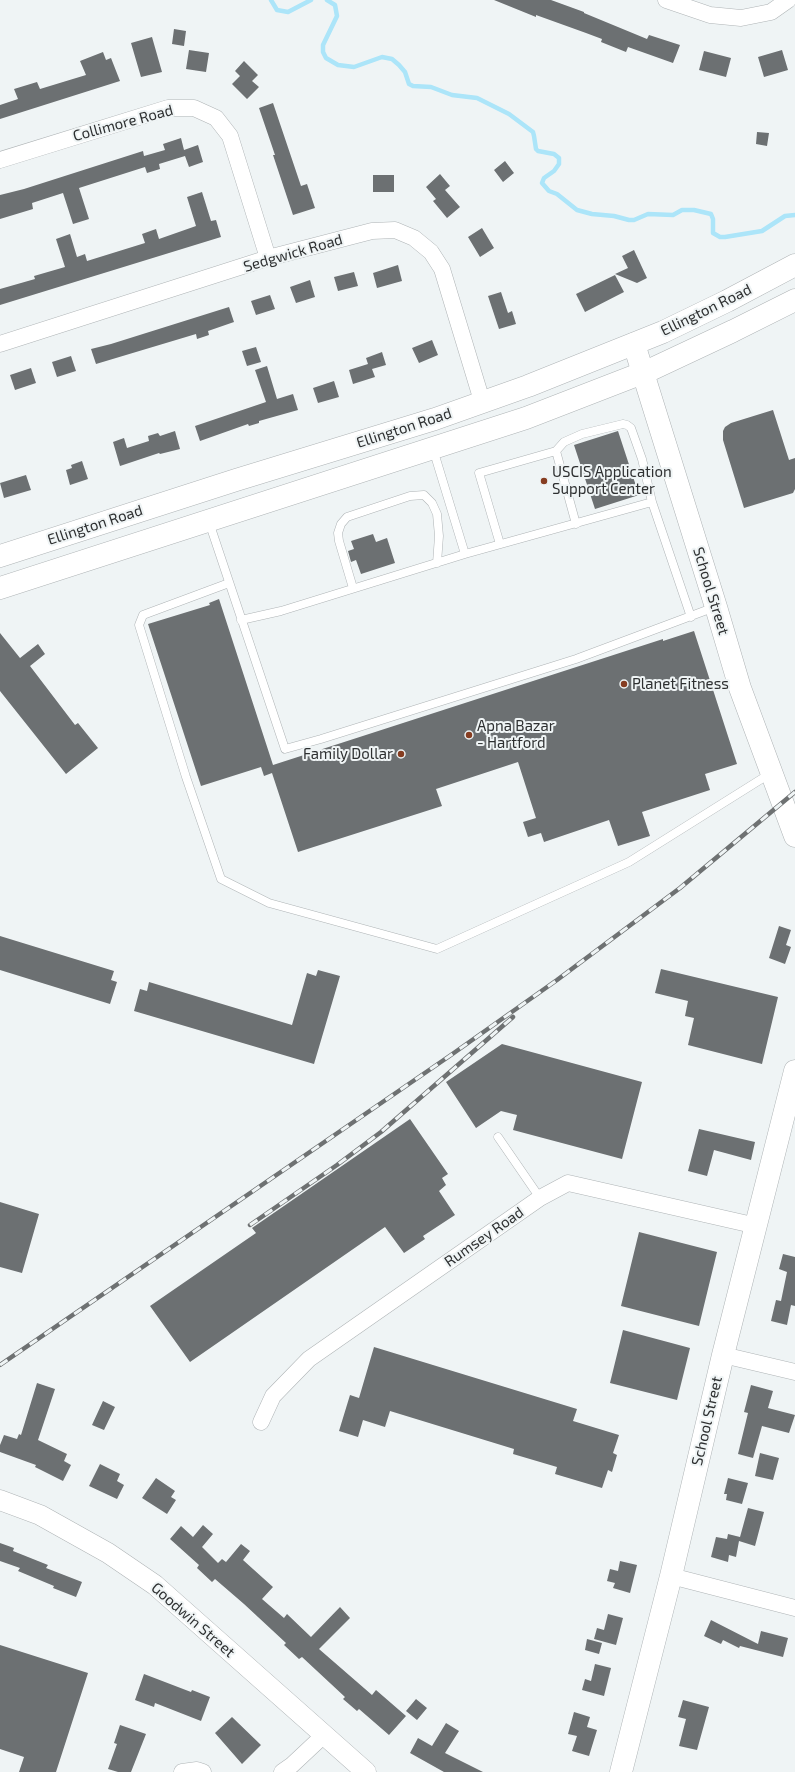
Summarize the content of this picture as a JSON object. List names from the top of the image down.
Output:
{
  "streets": {
    "main road": ["Ellington Road", "School Street"],
    "street": [
      "Collimore Road",
      "Sedgwick Road",
      "Rumsey Road",
      "Goodwin Street"
    ]
  },
  "crossings": [
    ["Collimore Road", "Sedgwick Road"],
    ["Sedgwick Road", "Ellington Road"],
    ["Ellington Road", "School Street"],
    ["School Street", "Rumsey Road"]
  ],
  "places": [
    "USCIS Application Support Center",
    "Planet Fitness",
    "Apna Bazar - Hartford",
    "Family Dollar"
  ]
}
